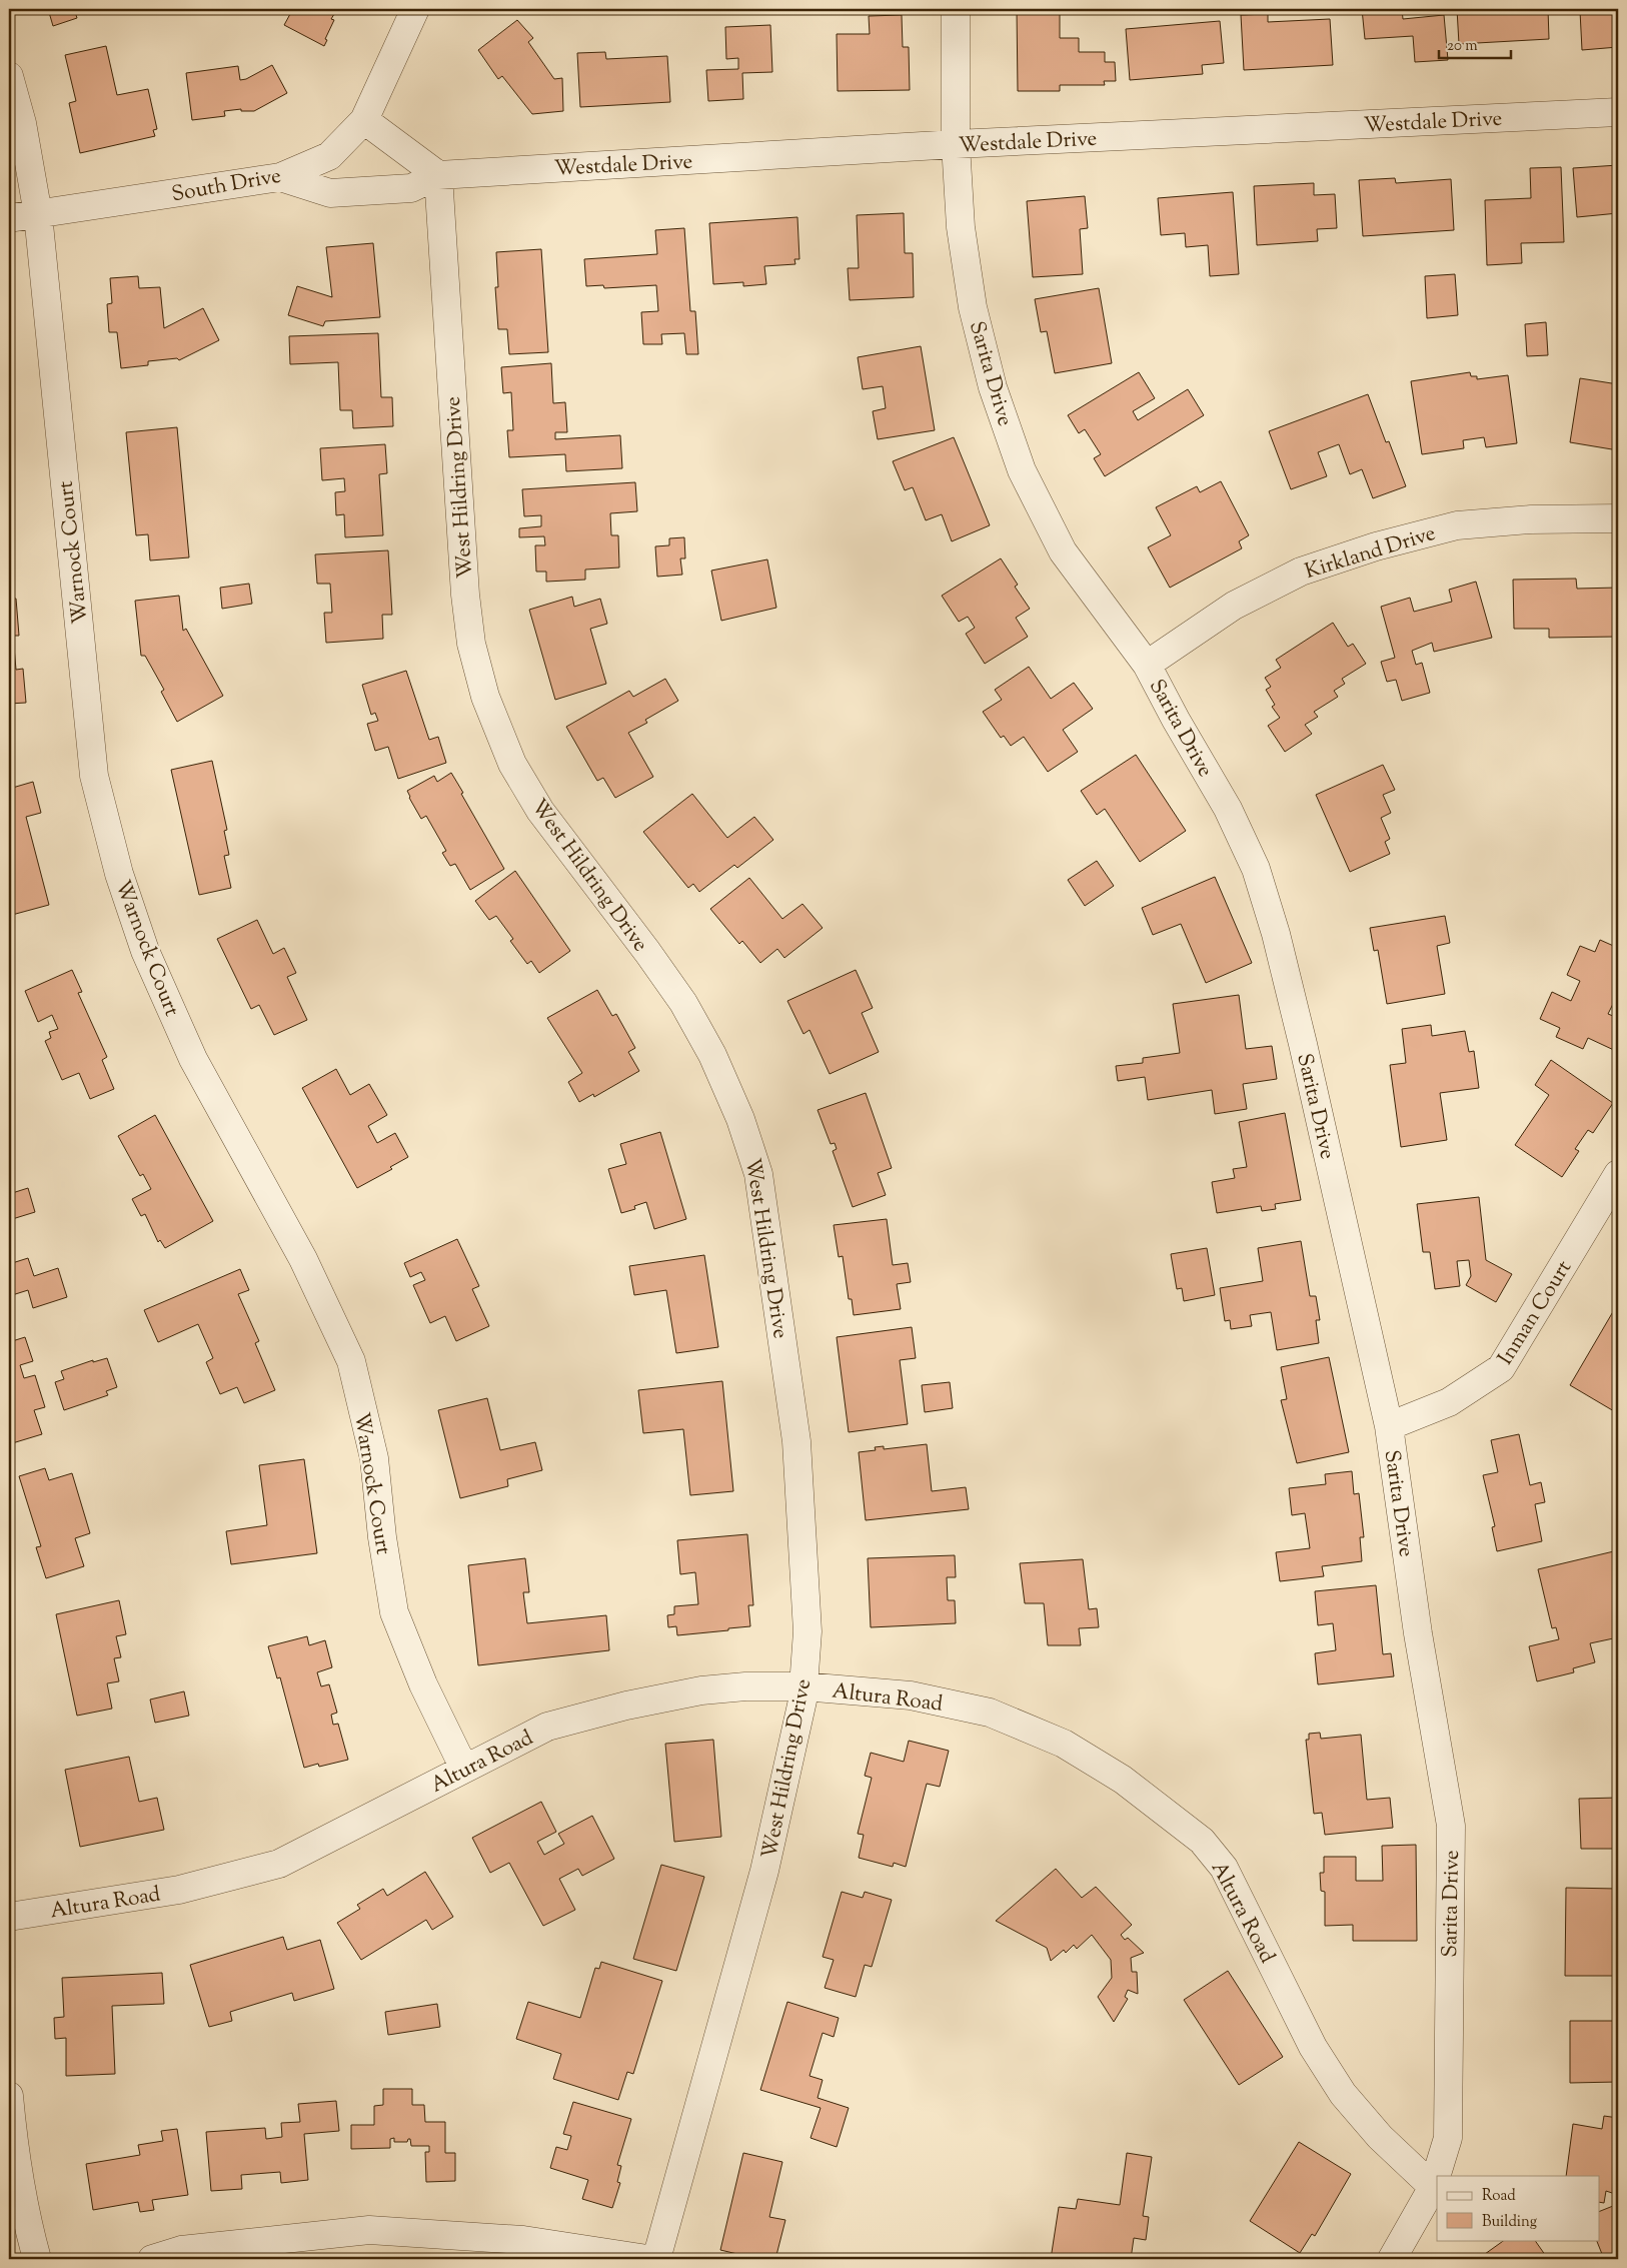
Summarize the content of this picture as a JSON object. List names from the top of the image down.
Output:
{
  "streets": {
    "street": [
      "Westdale Drive",
      "South Drive",
      "Sarita Drive",
      "West Hildring Drive",
      "Kirkland Drive",
      "Warnock Court",
      "Inman Court",
      "Altura Road"
    ]
  },
  "crossings": [
    ["Westdale Drive", "South Drive"],
    ["Westdale Drive", "Sarita Drive"],
    ["Westdale Drive", "West Hildring Drive"],
    ["South Drive", "Warnock Court"],
    ["Sarita Drive", "Kirkland Drive"],
    ["Sarita Drive", "Inman Court"],
    ["Sarita Drive", "Altura Road"],
    ["West Hildring Drive", "Altura Road"],
    ["Warnock Court", "Altura Road"]
  ],
  "legend": ["Road", "Building"],
  "scale_bar": "20 m"
}
